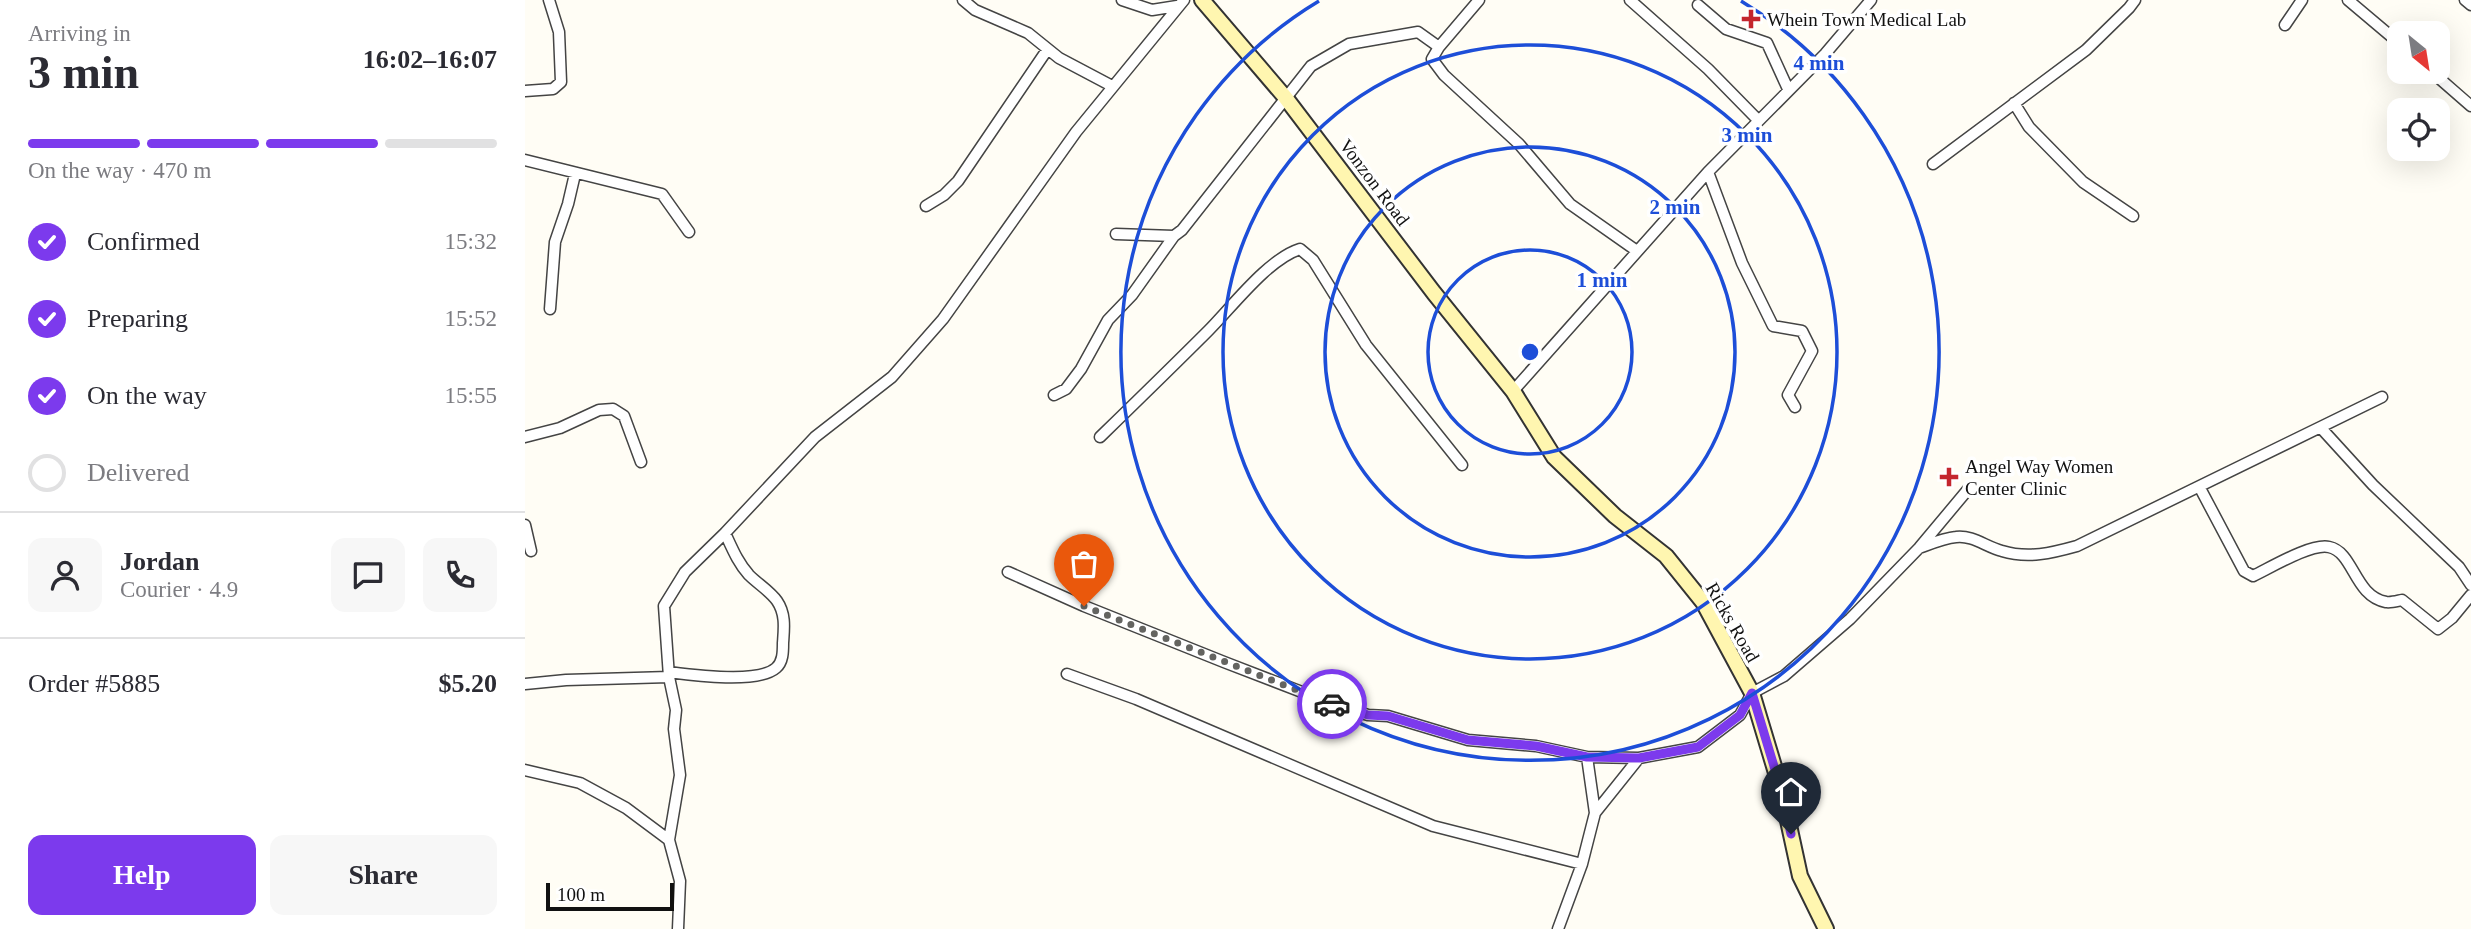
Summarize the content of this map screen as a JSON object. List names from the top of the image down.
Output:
{
  "streets": {
    "street": ["Vonzon Road", "Ricks Road"]
  },
  "crossings": [
    ["Vonzon Road", "Ricks Road"]
  ],
  "places": {
    "health": ["Whein Town Medical Lab", "Angel Way Women Center Clinic"]
  },
  "scale_bar": "100 m",
  "north": "bottom right",
  "page": {
    "heading": ["3 min", "Arriving in", "16:02–16:07"],
    "panel": [
      "Jordan",
      "Courier · 4.9",
      "Order #5885",
      "$5.20"
    ],
    "bar": "On the way · 470 m",
    "list": [
      ["Confirmed", "15:32"],
      ["Preparing", "15:52"],
      ["On the way", "15:55"],
      "Delivered"
    ],
    "buttons": ["Help", "Share"],
    "scale": "100 m"
  },
  "rings": [
    "4 min",
    "3 min",
    "2 min",
    "1 min"
  ]
}
